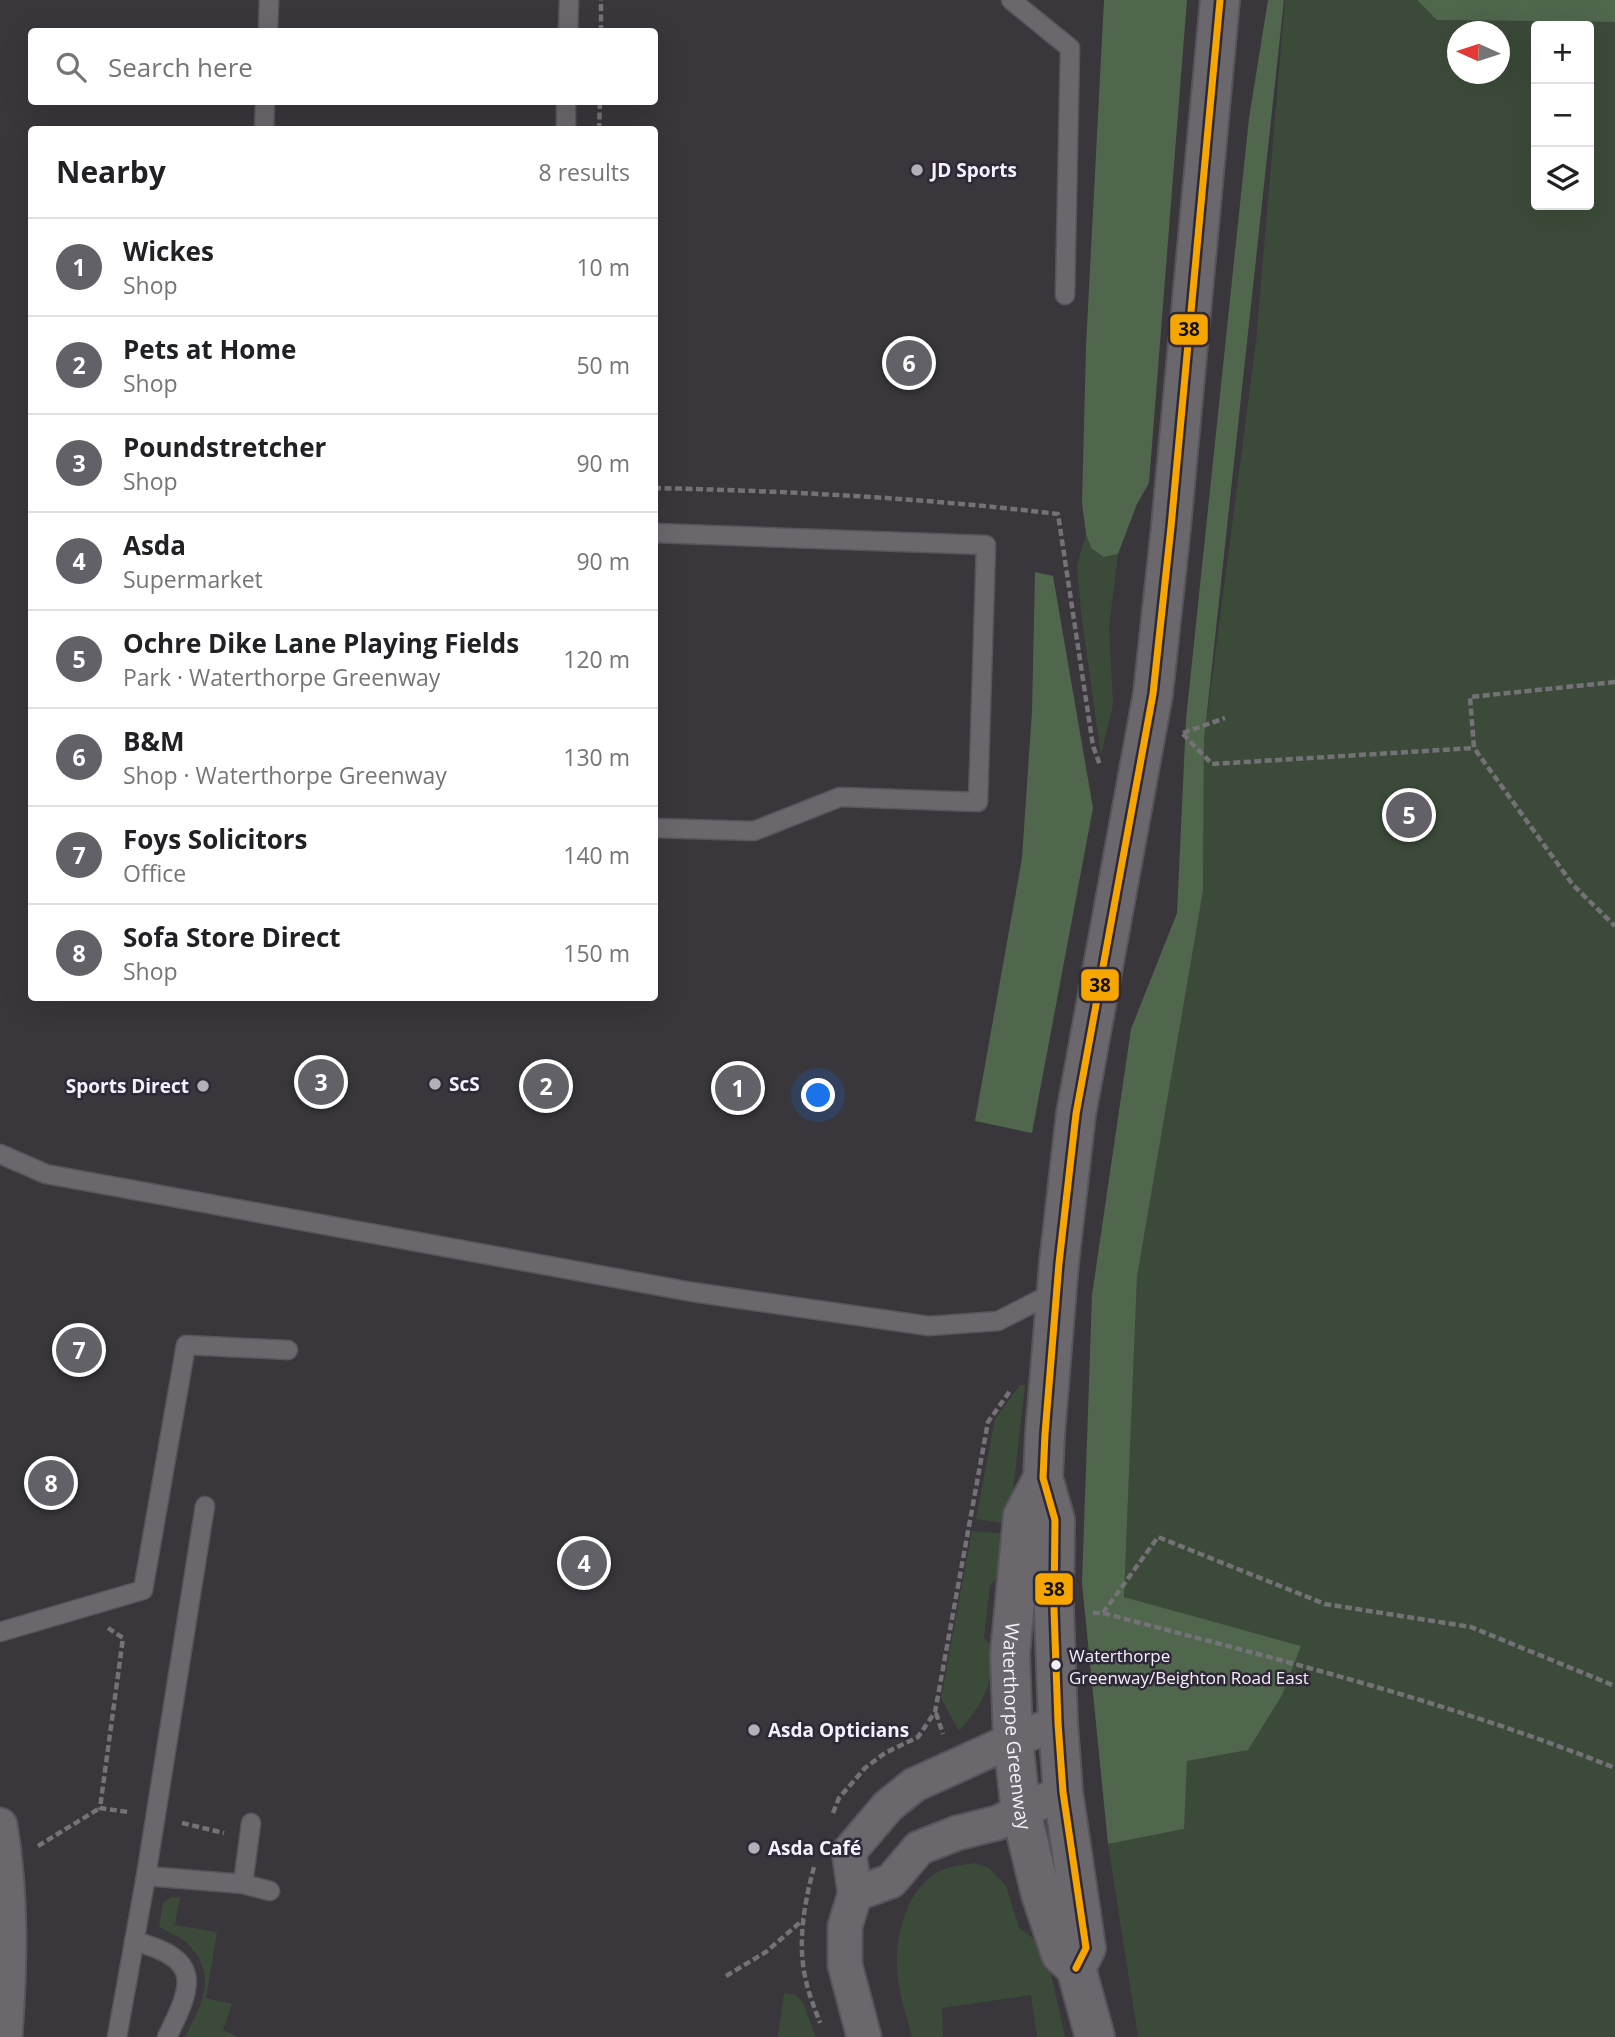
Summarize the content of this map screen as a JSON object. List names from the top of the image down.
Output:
{
  "streets": {
    "street": ["Waterthorpe Greenway"]
  },
  "places": [
    "JD Sports",
    "ScS",
    "Sports Direct",
    "Waterthorpe Greenway/Beighton Road East",
    "Asda Opticians",
    "Asda Café"
  ],
  "lines": ["transit line 38"],
  "north": "left",
  "page": {
    "map_buttons": ["+", "−"],
    "search": "Search here",
    "heading": ["Nearby", "8 results"],
    "list": [
      {
        "mark": "1",
        "name": "Wickes",
        "note": "Shop",
        "value": "10 m"
      },
      {
        "mark": "2",
        "name": "Pets at Home",
        "note": "Shop",
        "value": "50 m"
      },
      {
        "mark": "3",
        "name": "Poundstretcher",
        "note": "Shop",
        "value": "90 m"
      },
      {
        "mark": "4",
        "name": "Asda",
        "note": "Supermarket",
        "value": "90 m"
      },
      {
        "mark": "5",
        "name": "Ochre Dike Lane Playing Fields",
        "note": "Park · Waterthorpe Greenway",
        "value": "120 m"
      },
      {
        "mark": "6",
        "name": "B&M",
        "note": "Shop · Waterthorpe Greenway",
        "value": "130 m"
      },
      {
        "mark": "7",
        "name": "Foys Solicitors",
        "note": "Office",
        "value": "140 m"
      },
      {
        "mark": "8",
        "name": "Sofa Store Direct",
        "note": "Shop",
        "value": "150 m"
      }
    ],
    "pins": [
      "6",
      "5",
      "3",
      "2",
      "1",
      "7",
      "8",
      "4"
    ]
  }
}
